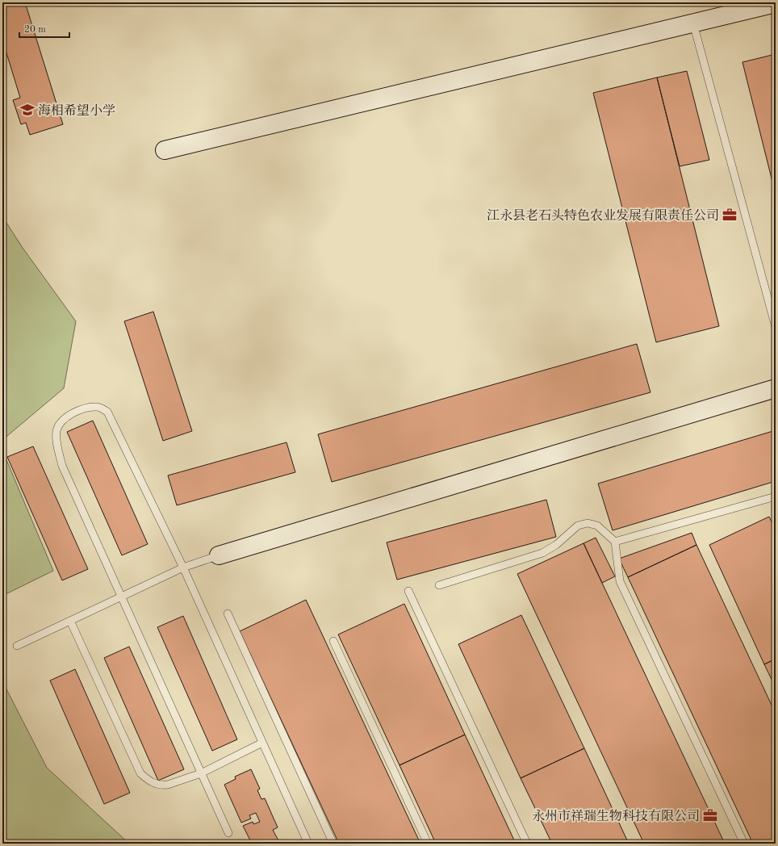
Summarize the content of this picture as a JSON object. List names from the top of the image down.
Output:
{
  "places": {
    "school or university": ["海相希望小学"],
    "office": ["江永县老石头特色农业发展有限责任公司", "永州市祥瑞生物科技有限公司"]
  },
  "scale_bar": "20 m"
}
